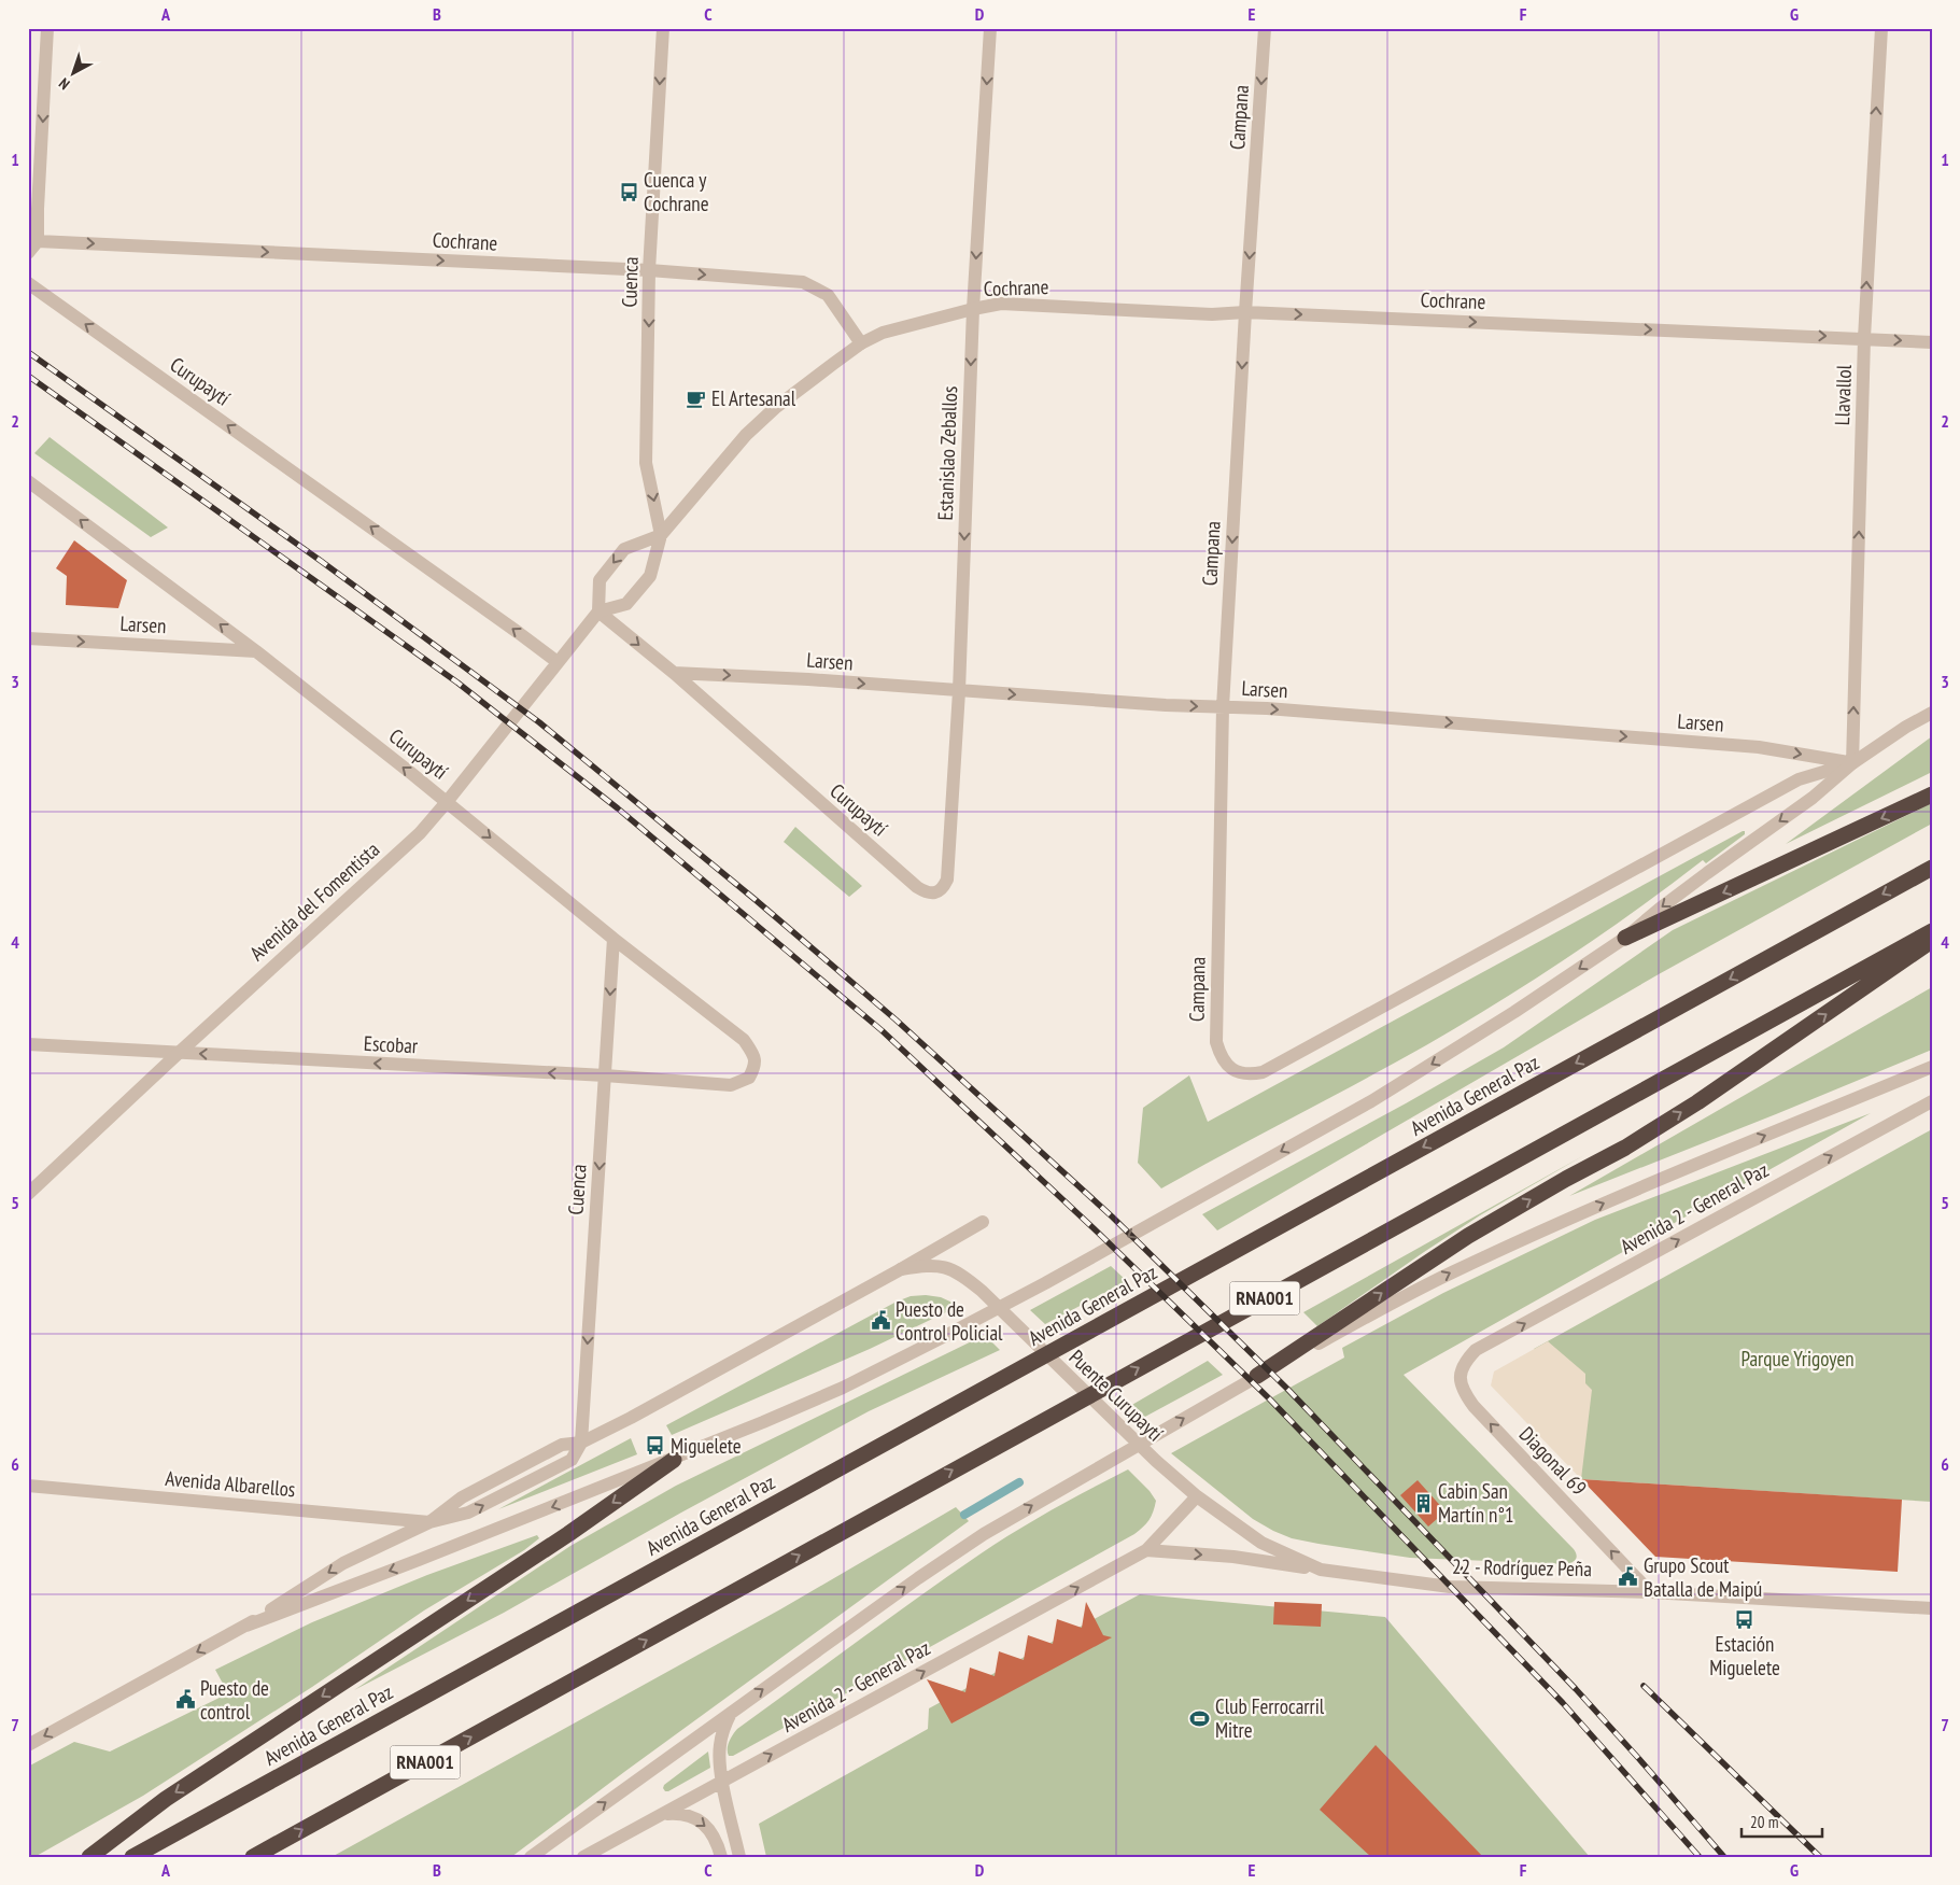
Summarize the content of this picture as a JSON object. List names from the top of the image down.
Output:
{
  "streets": {
    "highway": ["Avenida General Paz", "RNA001"],
    "street": [
      "Campana",
      "Cochrane",
      "Cuenca",
      "Curupaytí",
      "Llavallol",
      "Estanislao Zeballos",
      "Larsen",
      "Avenida del Fomentista",
      "Escobar",
      "Avenida 2 - General Paz",
      "Puente Curupaytí",
      "Diagonal 69",
      "Avenida Albarellos",
      "22 - Rodríguez Peña"
    ]
  },
  "crossings": [
    ["Campana", "Cochrane"],
    ["Campana", "Larsen"],
    ["Campana", "Avenida General Paz"],
    ["Cochrane", "Cuenca"],
    ["Cochrane", "Llavallol"],
    ["Cochrane", "Estanislao Zeballos"],
    ["Cuenca", "Curupaytí"],
    ["Cuenca", "Escobar"],
    ["Cuenca", "Avenida General Paz"],
    ["Curupaytí", "Estanislao Zeballos"],
    ["Curupaytí", "Larsen"],
    ["Curupaytí", "Avenida del Fomentista"],
    ["Curupaytí", "Escobar"],
    ["Llavallol", "Larsen"],
    ["Llavallol", "Avenida General Paz"],
    ["Estanislao Zeballos", "Larsen"],
    ["Larsen", "Avenida General Paz"],
    ["Avenida del Fomentista", "Escobar"],
    ["Avenida General Paz", "Puente Curupaytí"],
    ["Avenida General Paz", "Avenida Albarellos"],
    ["Avenida 2 - General Paz", "Puente Curupaytí"],
    ["Avenida 2 - General Paz", "Diagonal 69"],
    ["Avenida 2 - General Paz", "22 - Rodríguez Peña"],
    ["Puente Curupaytí", "22 - Rodríguez Peña"],
    ["Diagonal 69", "22 - Rodríguez Peña"]
  ],
  "one_way": [
    "Campana",
    "Cochrane",
    "Cuenca",
    "Llavallol",
    "Estanislao Zeballos",
    "Larsen",
    "Escobar",
    "Diagonal 69"
  ],
  "parks": ["Parque Yrigoyen"],
  "places": {
    "bus stop": ["Cuenca y Cochrane", "Miguelete", "Estación Miguelete"],
    "cafe": ["El Artesanal"],
    "public building": ["Puesto de Control Policial", "Grupo Scout Batalla de Maipú", "Puesto de control"],
    "building": ["Cabin San Martín n°1"],
    "sports": ["Club Ferrocarril Mitre"]
  },
  "scale_bar": "20 m",
  "north": "bottom left",
  "grid": {
    "columns": [
      "A",
      "B",
      "C",
      "D",
      "E",
      "F",
      "G"
    ],
    "rows": [
      "1",
      "2",
      "3",
      "4",
      "5",
      "6",
      "7"
    ]
  }
}
